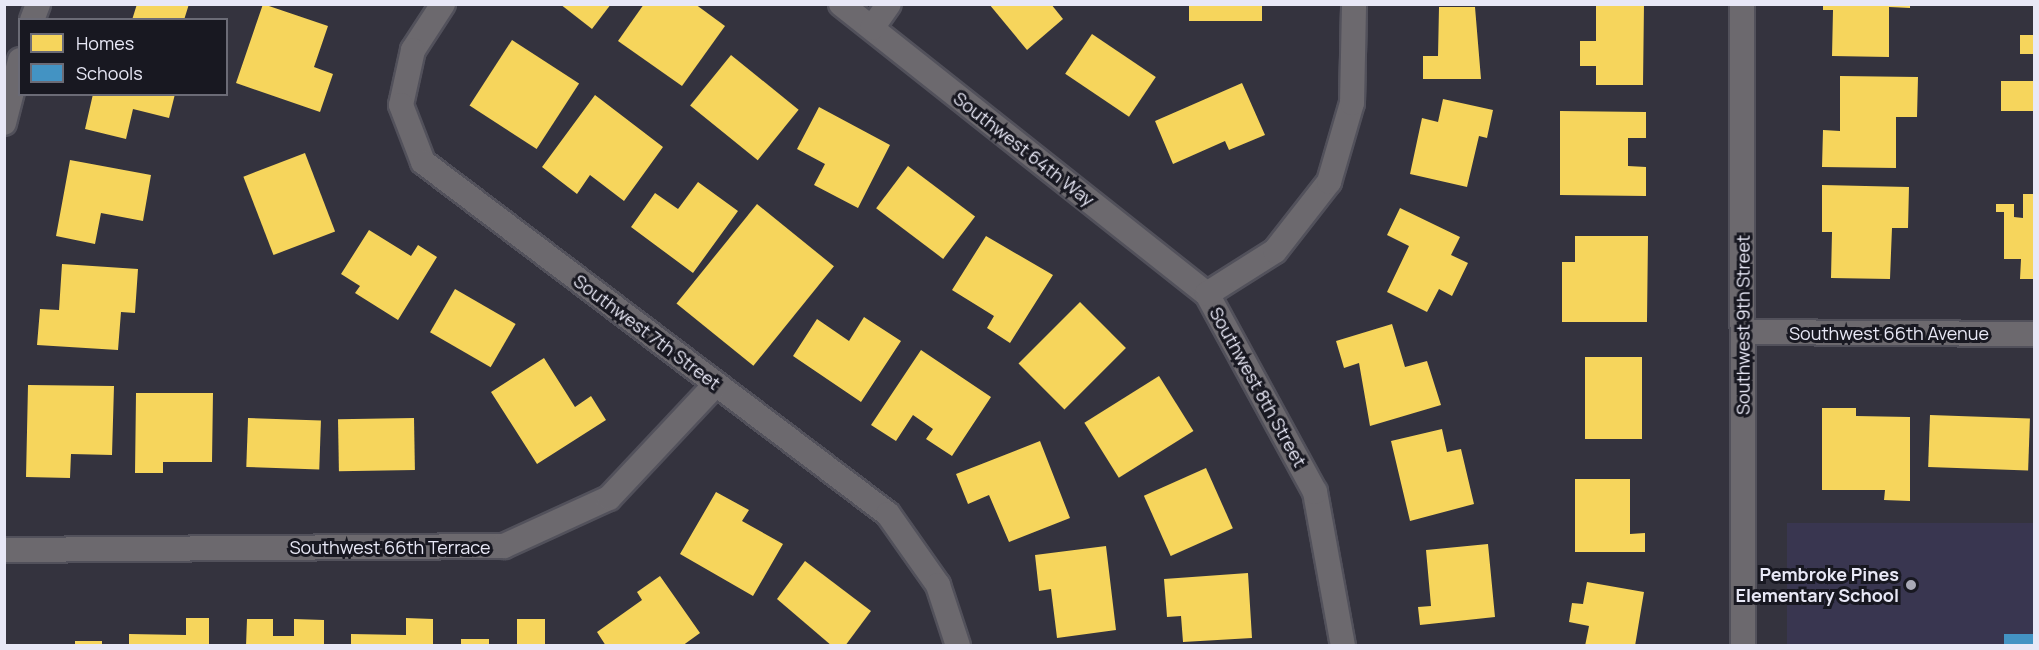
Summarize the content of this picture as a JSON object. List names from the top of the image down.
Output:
{
  "streets": {
    "street": [
      "Southwest 64th Way",
      "Southwest 9th Street",
      "Southwest 7th Street",
      "Southwest 66th Avenue",
      "Southwest 8th Street",
      "Southwest 66th Terrace"
    ]
  },
  "crossings": [
    ["Southwest 64th Way", "Southwest 8th Street"],
    ["Southwest 9th Street", "Southwest 66th Avenue"],
    ["Southwest 7th Street", "Southwest 66th Terrace"]
  ],
  "places": ["Pembroke Pines Elementary School"],
  "legend": ["Homes", "Schools"]
}
